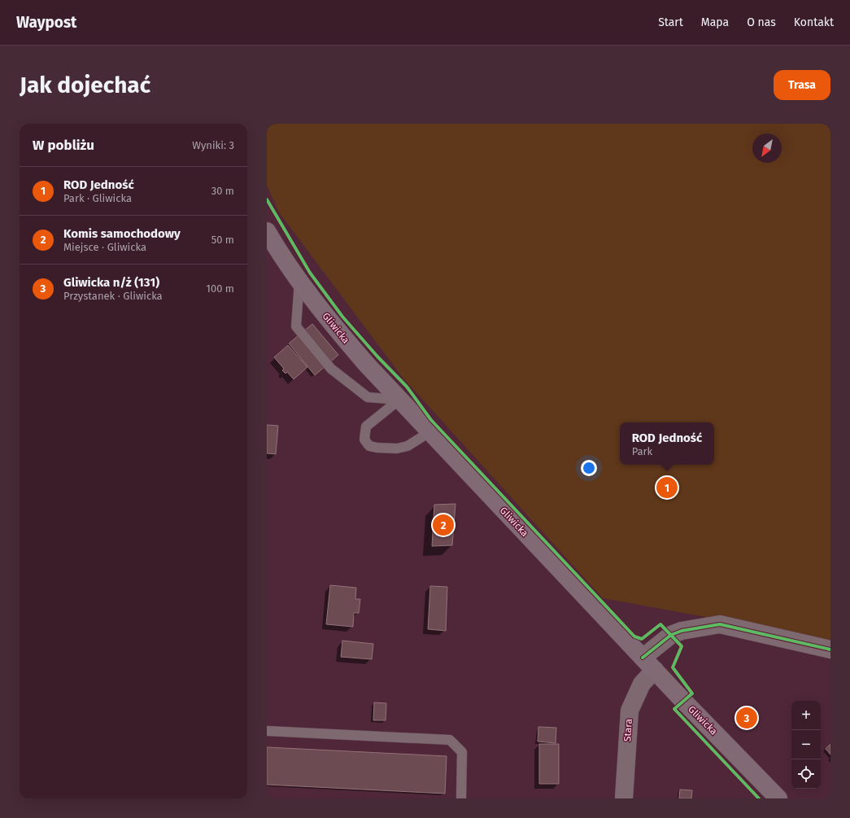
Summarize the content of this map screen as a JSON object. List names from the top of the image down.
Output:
{
  "streets": {
    "main road": ["Gliwicka"],
    "street": ["Stara"]
  },
  "crossings": [
    ["Gliwicka", "Stara"]
  ],
  "north": "bottom left",
  "page": {
    "header": "Waypost",
    "nav": [
      "Start",
      "Mapa",
      "O nas",
      "Kontakt"
    ],
    "buttons": "Trasa",
    "title": "Jak dojechać",
    "heading": ["W pobliżu", "Wyniki: 3"],
    "list": [
      {
        "mark": "1",
        "name": "ROD Jedność",
        "note": "Park · Gliwicka",
        "value": "30 m"
      },
      {
        "mark": "2",
        "name": "Komis samochodowy",
        "note": "Miejsce · Gliwicka",
        "value": "50 m"
      },
      {
        "mark": "3",
        "name": "Gliwicka n/ż (131)",
        "note": "Przystanek · Gliwicka",
        "value": "100 m"
      }
    ],
    "popup": ["ROD Jedność", "Park"],
    "pins": ["1", "2", "3"],
    "map_buttons": ["+", "−"]
  }
}
